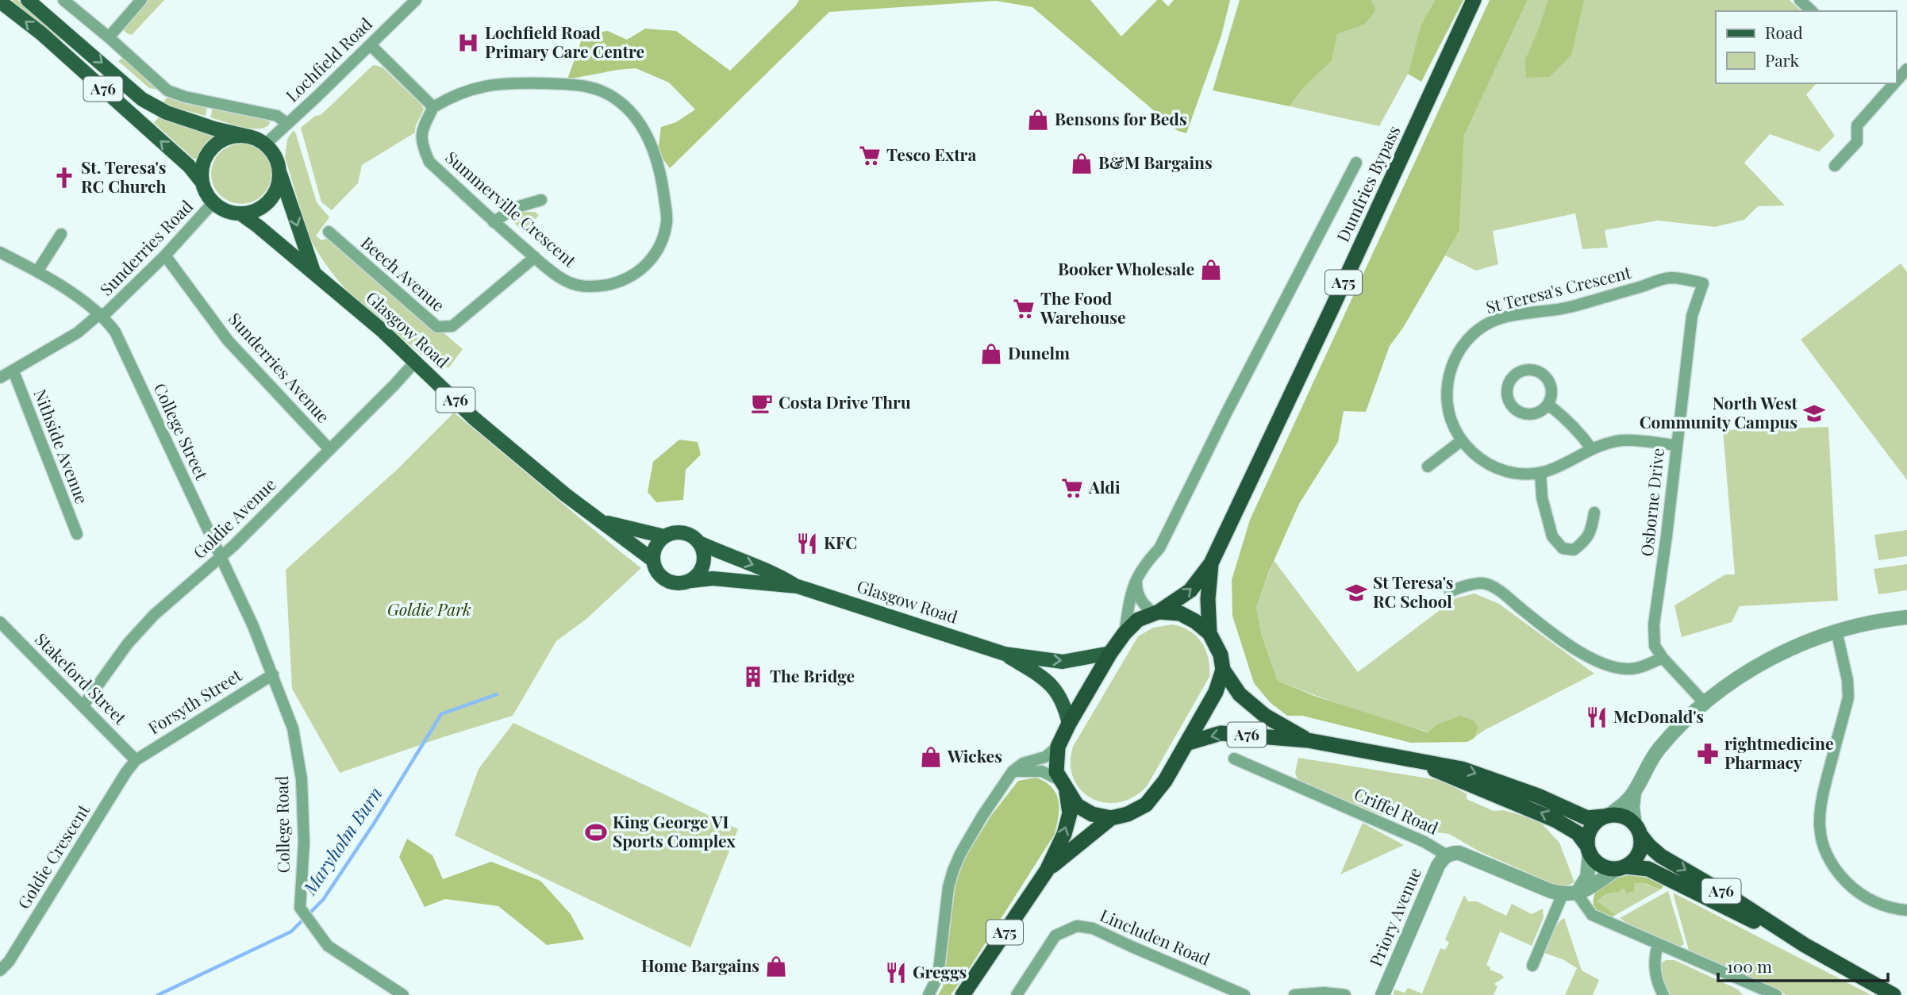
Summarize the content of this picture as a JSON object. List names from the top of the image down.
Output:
{
  "streets": {
    "highway": ["A76", "Dumfries Bypass", "A75"],
    "main road": ["Glasgow Road"],
    "street": [
      "Lochfield Road",
      "Summerville Crescent",
      "Sunderries Road",
      "Beech Avenue",
      "St Teresa's Crescent",
      "Sunderries Avenue",
      "College Street",
      "Nithside Avenue",
      "Osborne Drive",
      "Goldie Avenue",
      "Stakeford Street",
      "Forsyth Street",
      "Criffel Road",
      "College Road",
      "Goldie Crescent",
      "Priory Avenue",
      "Lincluden Road"
    ]
  },
  "crossings": [
    ["Lochfield Road", "A76"],
    ["Lochfield Road", "Sunderries Road"],
    ["Lochfield Road", "Glasgow Road"],
    ["A76", "Sunderries Road"],
    ["A76", "A75"],
    ["A76", "Glasgow Road"],
    ["A76", "Criffel Road"],
    ["Dumfries Bypass", "A75"],
    ["Summerville Crescent", "Beech Avenue"],
    ["Sunderries Road", "Glasgow Road"],
    ["Sunderries Road", "Sunderries Avenue"],
    ["Sunderries Road", "College Street"],
    ["Sunderries Road", "Nithside Avenue"],
    ["A75", "Glasgow Road"],
    ["St Teresa's Crescent", "Osborne Drive"],
    ["Glasgow Road", "Goldie Avenue"],
    ["Sunderries Avenue", "Goldie Avenue"],
    ["College Street", "Goldie Avenue"],
    ["College Street", "Forsyth Street"],
    ["College Street", "College Road"],
    ["Goldie Avenue", "Stakeford Street"],
    ["Stakeford Street", "Forsyth Street"],
    ["Stakeford Street", "Goldie Crescent"],
    ["Forsyth Street", "College Road"],
    ["Forsyth Street", "Goldie Crescent"],
    ["Criffel Road", "Priory Avenue"]
  ],
  "water": ["Maryholm Burn"],
  "parks": ["Goldie Park"],
  "places": {
    "hospital": ["Lochfield Road Primary Care Centre"],
    "shop": [
      "Bensons for Beds",
      "B&M Bargains",
      "Booker Wholesale",
      "Dunelm",
      "Wickes",
      "Home Bargains"
    ],
    "supermarket": ["Tesco Extra", "The Food Warehouse", "Aldi"],
    "church": ["St. Teresa's RC Church"],
    "cafe": ["Costa Drive Thru"],
    "school or university": ["North West Community Campus", "St Teresa's RC School"],
    "restaurant": ["KFC", "McDonald's", "Greggs"],
    "building": ["The Bridge"],
    "pharmacy": ["rightmedicine Pharmacy"],
    "sports": ["King George VI Sports Complex"]
  },
  "legend": ["Road", "Park"],
  "scale_bar": "100 m"
}
